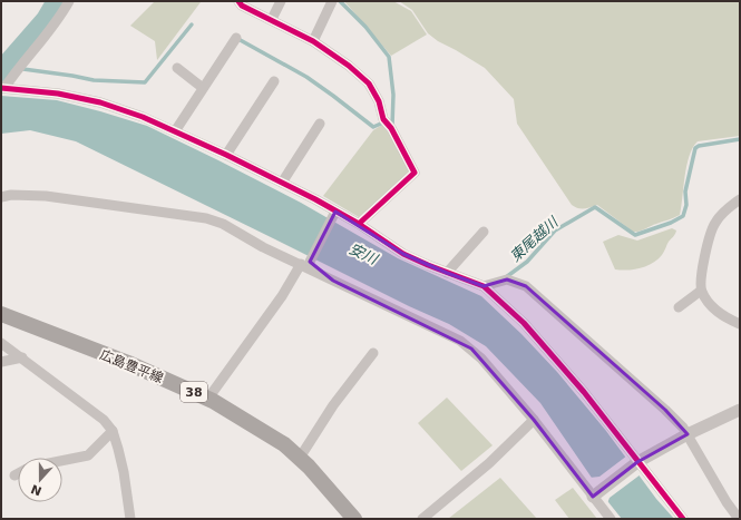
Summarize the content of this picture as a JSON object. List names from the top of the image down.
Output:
{
  "streets": {
    "main road": ["広島豊平線", "38"]
  },
  "water": ["東尾越川", "安川"],
  "north": "bottom"
}
